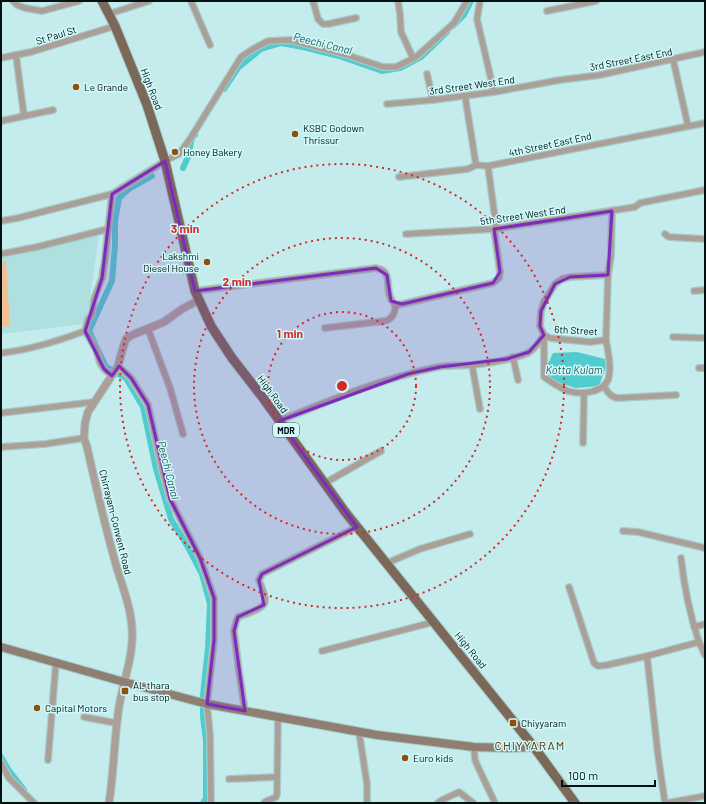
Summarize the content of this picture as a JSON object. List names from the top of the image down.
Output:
{
  "streets": {
    "main road": ["High Road", "MDR"],
    "street": [
      "St Paul St",
      "3rd Street East End",
      "3rd Street West End",
      "4th Street East End",
      "5th Street West End",
      "6th Street",
      "Chirrayam-Convent Road"
    ]
  },
  "crossings": [
    ["St Paul St", "High Road"],
    ["3rd Street East End", "3rd Street West End"],
    ["High Road", "Chirrayam-Convent Road"],
    ["5th Street West End", "6th Street"]
  ],
  "districts": ["CHIYYARAM"],
  "water": ["Peechi Canal", "Kotta Kulam"],
  "places": {
    "other": [
      "Le Grande",
      "KSBC Godown Thrissur",
      "Honey Bakery",
      "Lakshmi Diesel House",
      "Capital Motors",
      "Euro kids"
    ],
    "transit": ["AL thara bus stop", "Chiyyaram"]
  },
  "scale_bar": "100 m",
  "rings": ["3 min", "2 min", "1 min"]
}
